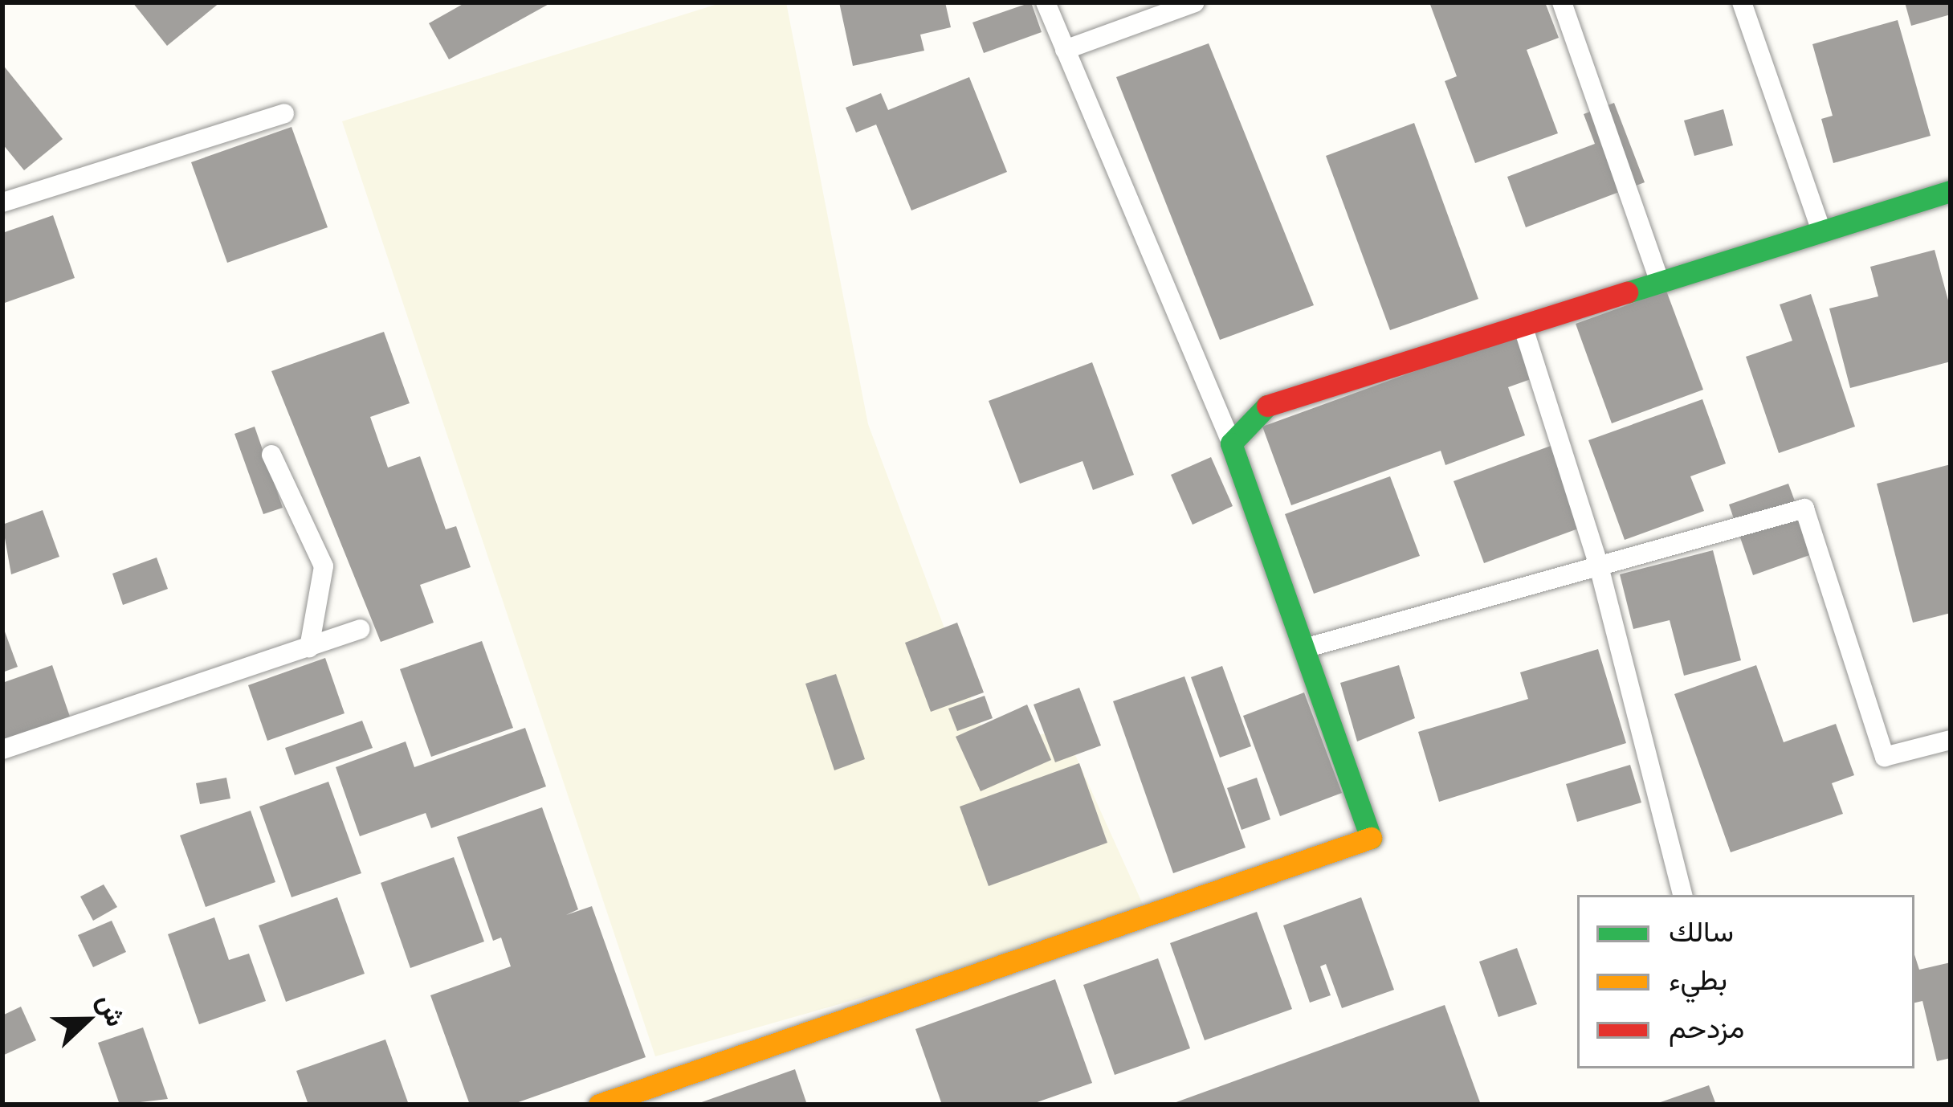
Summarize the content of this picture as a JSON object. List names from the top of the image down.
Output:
{
  "legend": ["سالك", "بطيء", "مزدحم"],
  "north": "right"
}
